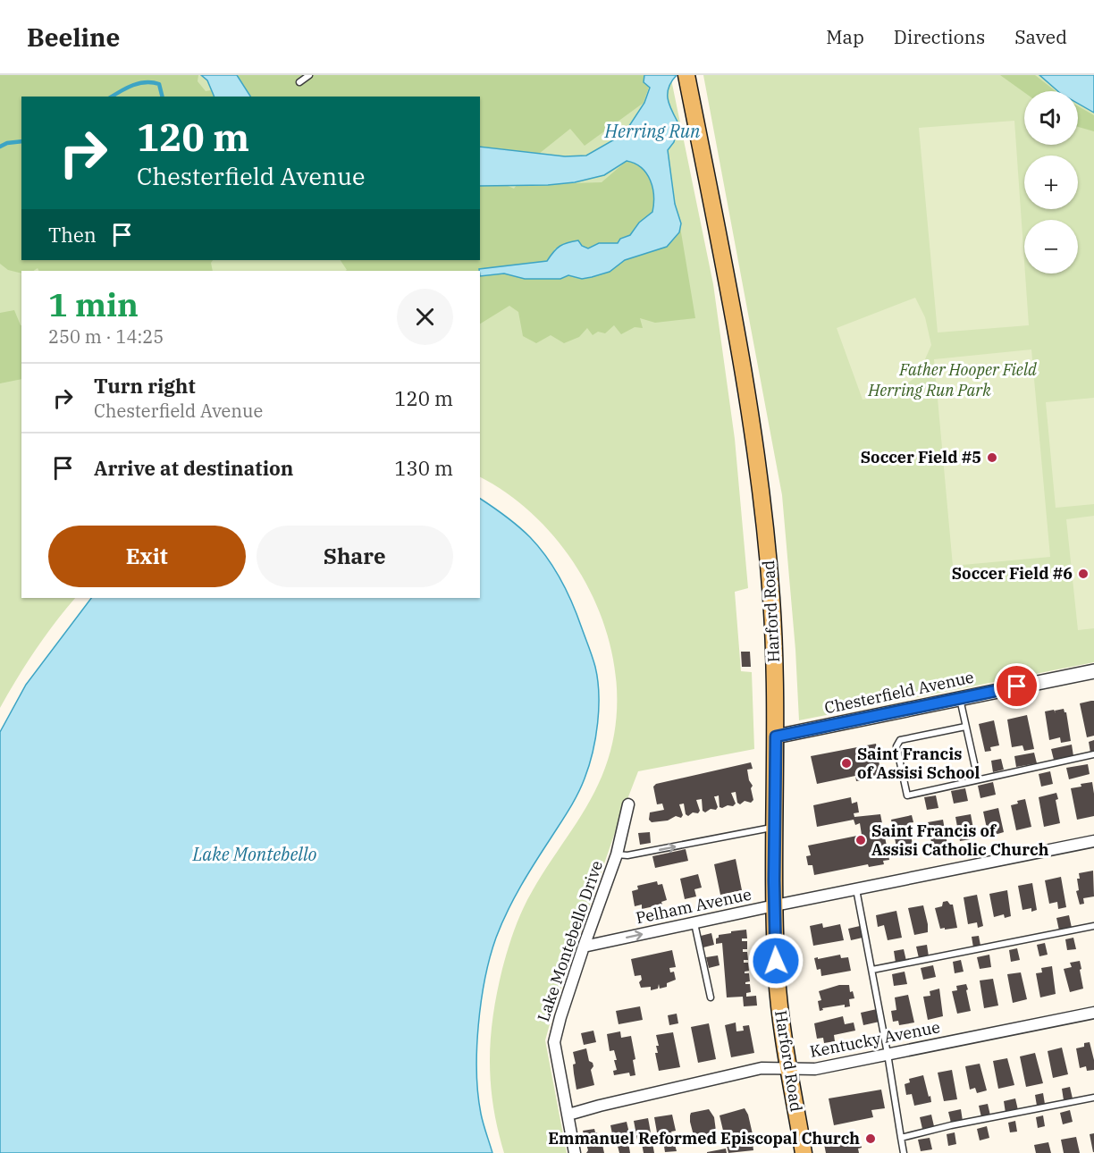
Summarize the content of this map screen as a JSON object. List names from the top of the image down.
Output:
{
  "streets": {
    "main road": ["Harford Road"],
    "street": [
      "Chesterfield Avenue",
      "Pelham Avenue",
      "Lake Montebello Drive",
      "Kentucky Avenue"
    ]
  },
  "crossings": [
    ["Harford Road", "Chesterfield Avenue"],
    ["Harford Road", "Pelham Avenue"],
    ["Harford Road", "Kentucky Avenue"],
    ["Pelham Avenue", "Lake Montebello Drive"],
    ["Lake Montebello Drive", "Kentucky Avenue"]
  ],
  "water": ["Herring Run", "Lake Montebello"],
  "parks": ["Father Hooper Field", "Herring Run Park"],
  "places": [
    "Soccer Field #5",
    "Soccer Field #6",
    "Saint Francis of Assisi School",
    "Saint Francis of Assisi Catholic Church",
    "Emmanuel Reformed Episcopal Church"
  ],
  "page": {
    "header": "Beeline",
    "nav": ["Map", "Directions", "Saved"],
    "map_buttons": ["+", "−"],
    "turn": ["120 m", "Chesterfield Avenue"],
    "then": "Then",
    "heading": ["1 min", "250 m · 14:25"],
    "list": [
      {
        "name": "Turn right",
        "note": "Chesterfield Avenue",
        "value": "120 m"
      },
      {
        "name": "Arrive at destination",
        "value": "130 m"
      }
    ],
    "buttons": ["Exit", "Share"]
  }
}
